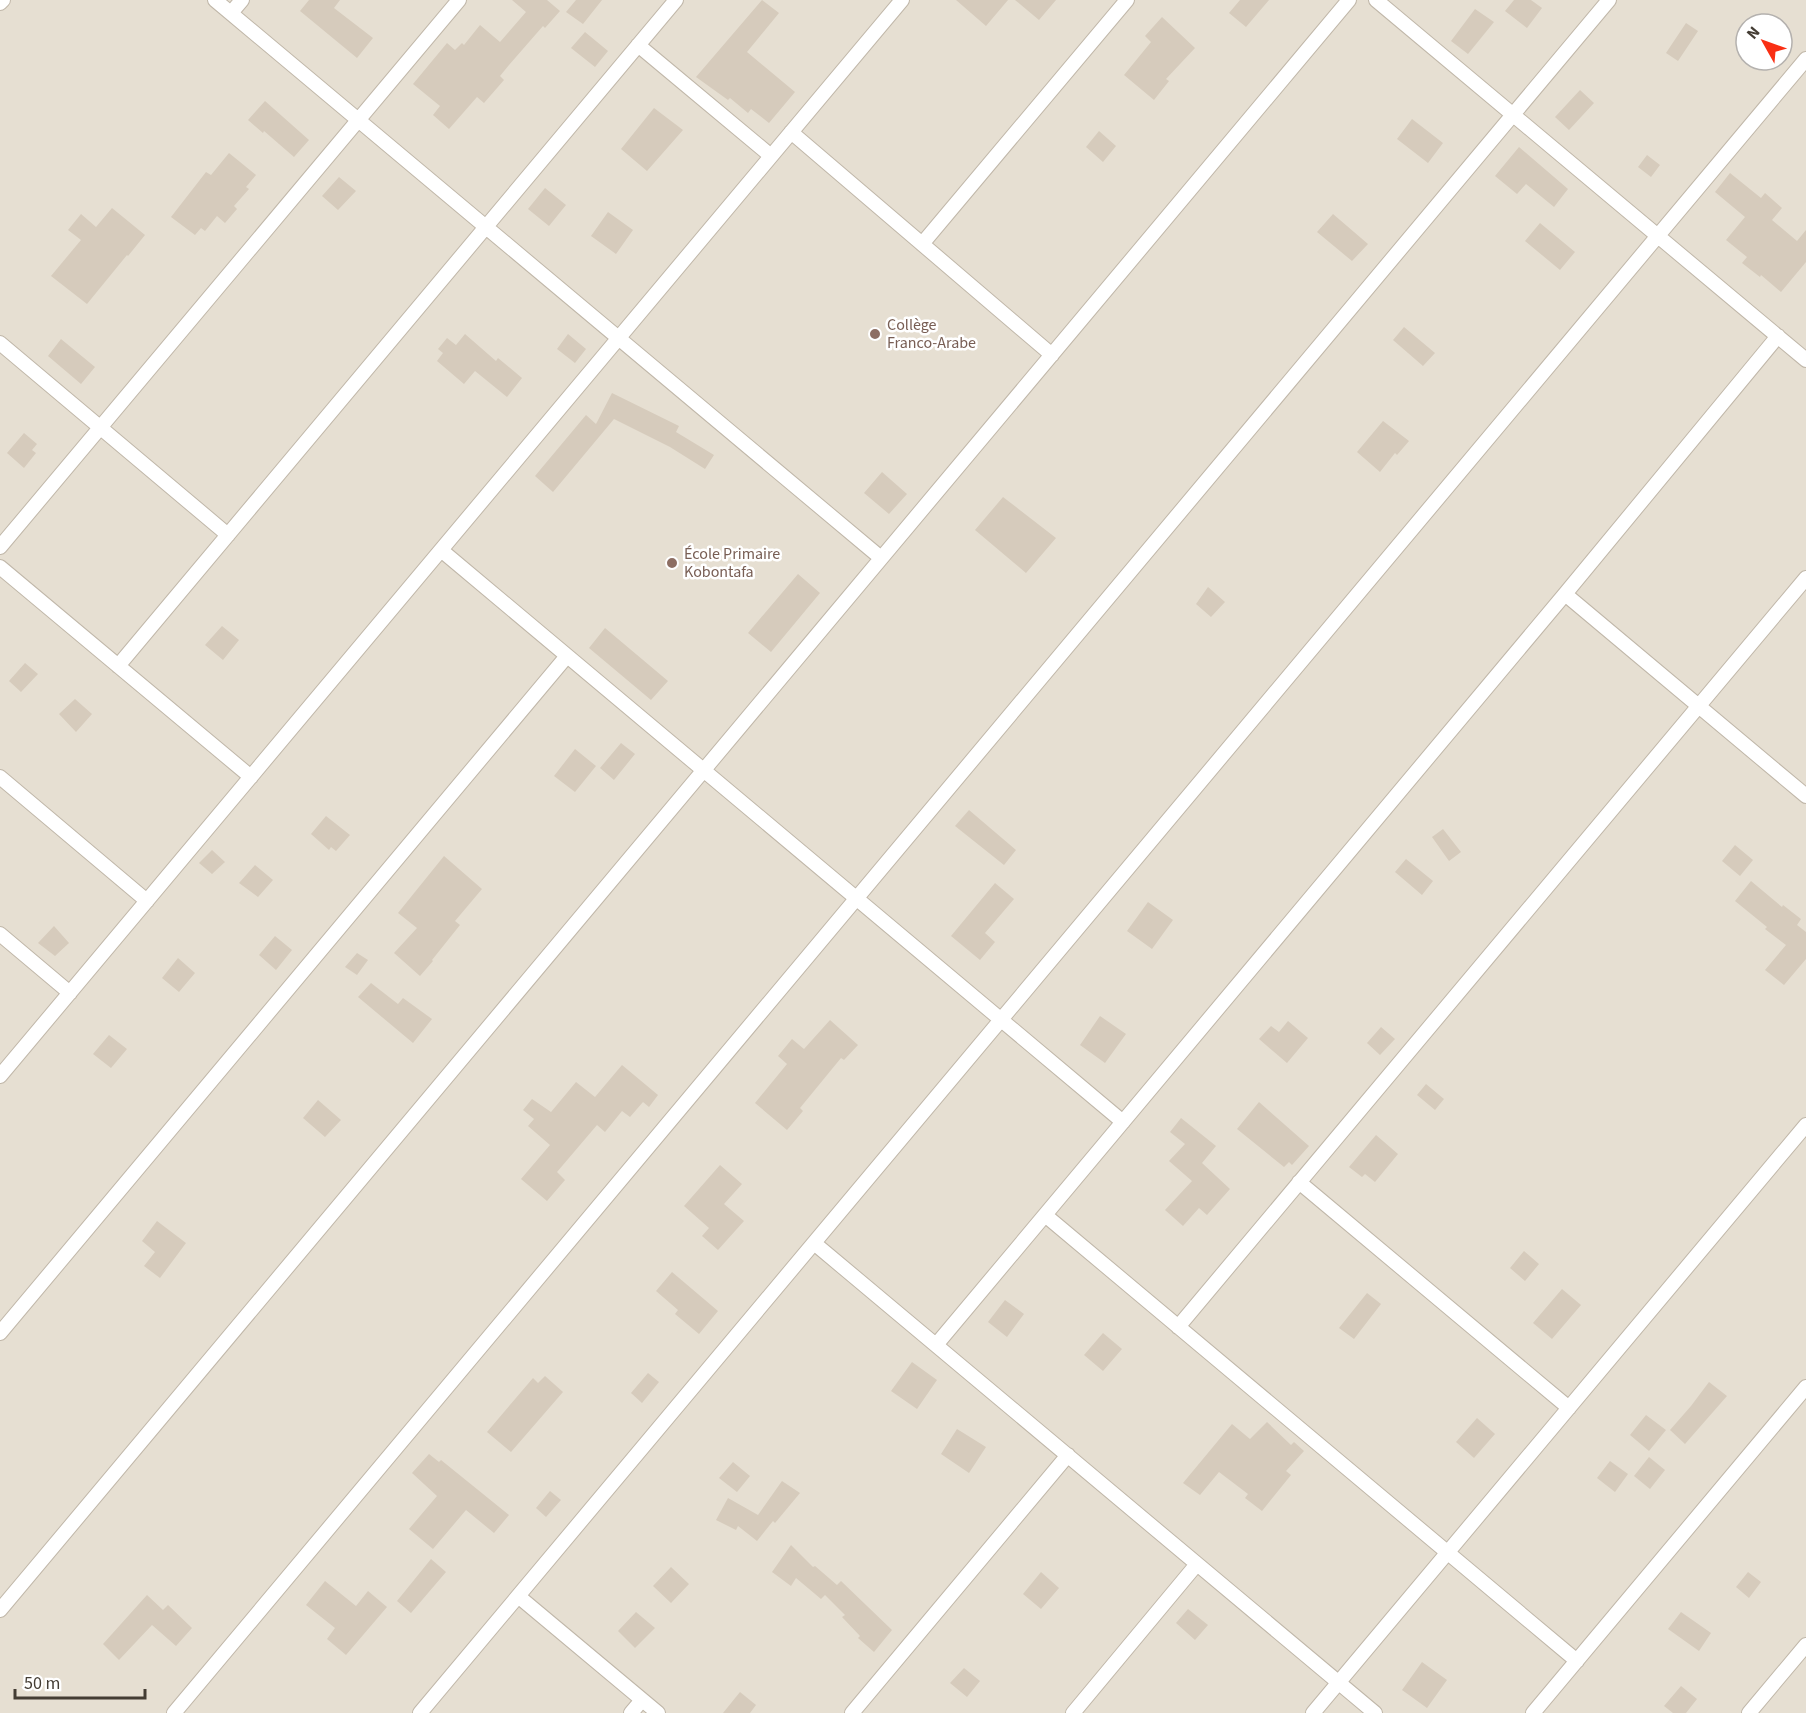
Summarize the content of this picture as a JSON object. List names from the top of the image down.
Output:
{
  "places": ["Collège Franco-Arabe", "École Primaire Kobontafa"],
  "scale_bar": "50 m",
  "north": "top left"
}
